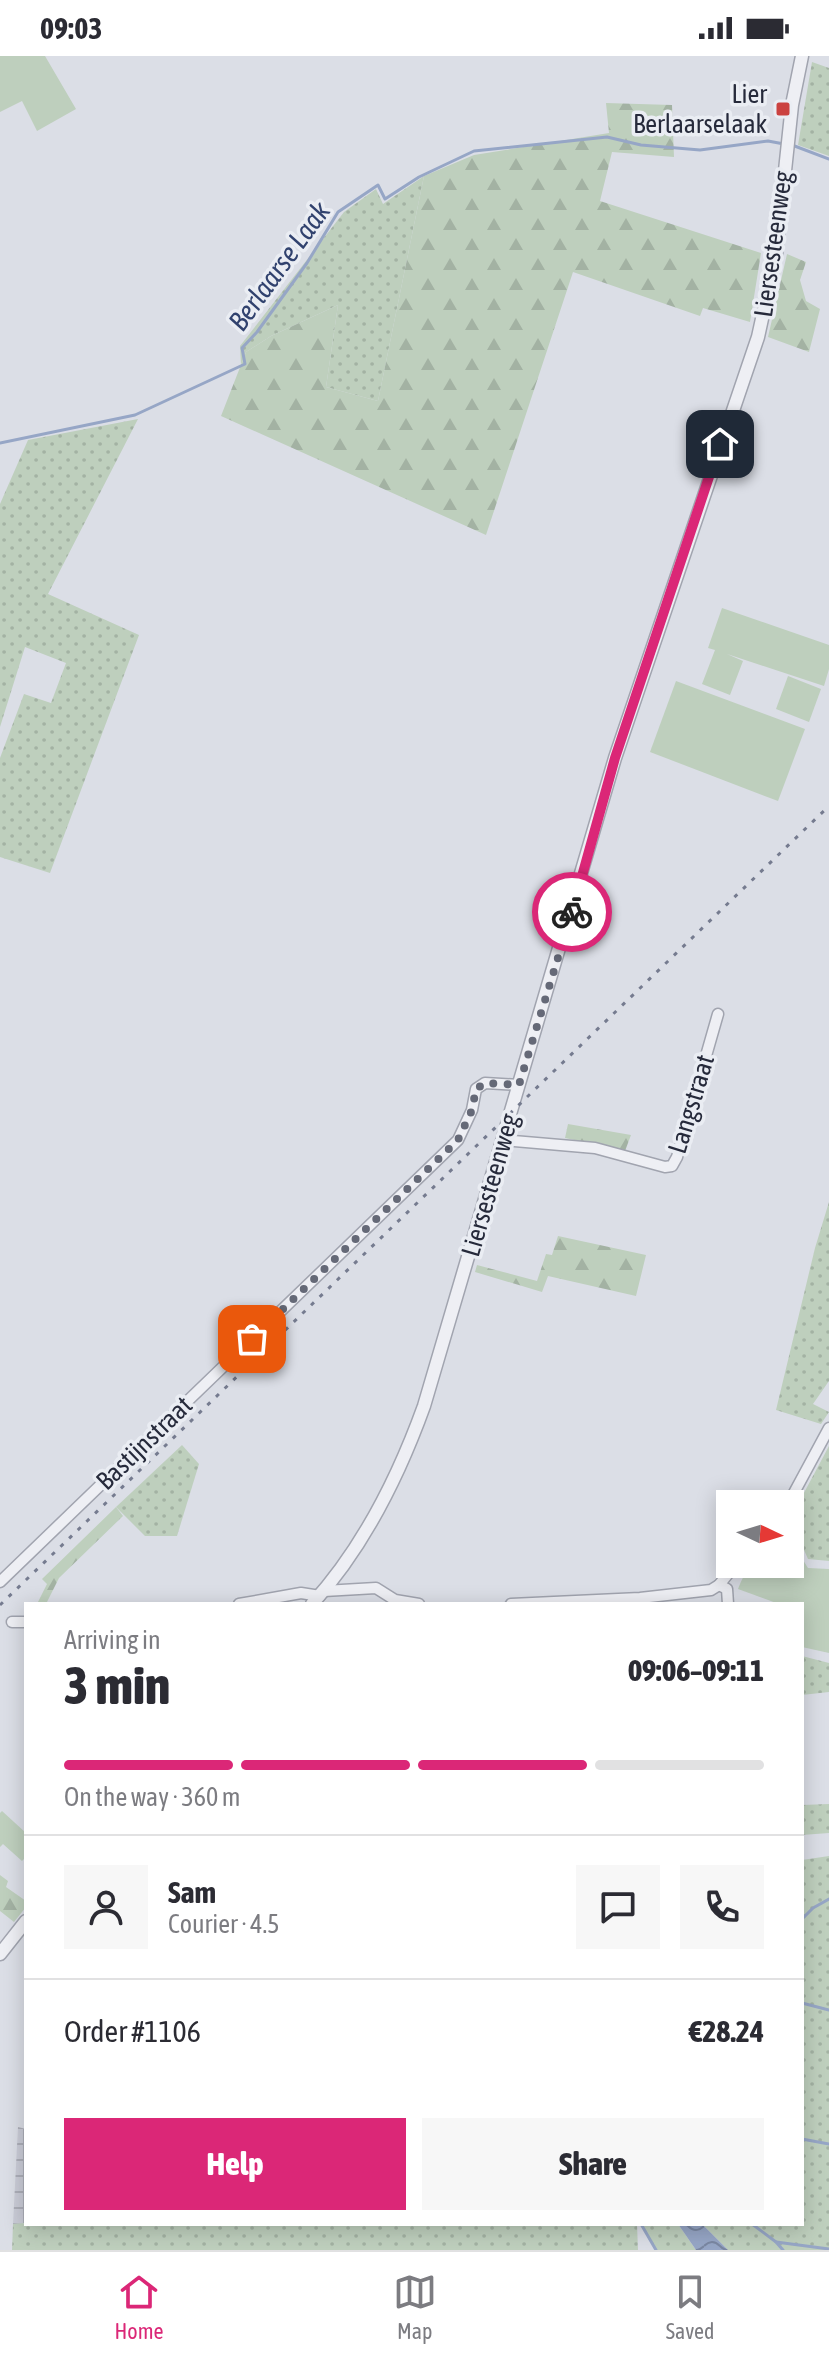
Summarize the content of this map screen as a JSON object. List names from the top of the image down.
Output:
{
  "streets": {
    "street": ["Liersesteenweg", "Langstraat", "Bastijnstraat"]
  },
  "crossings": [
    ["Liersesteenweg", "Langstraat"],
    ["Liersesteenweg", "Bastijnstraat"]
  ],
  "water": ["Berlaarse Laak"],
  "places": {
    "transit": ["Lier Berlaarselaak"]
  },
  "north": "right",
  "page": {
    "status": "09:03",
    "heading": ["3 min", "Arriving in", "09:06–09:11"],
    "panel": [
      "Sam",
      "Courier · 4.5",
      "Order #1106",
      "€28.24"
    ],
    "bar": "On the way · 360 m",
    "buttons": ["Help", "Share"],
    "tabs": ["Home", "Map", "Saved"]
  }
}
